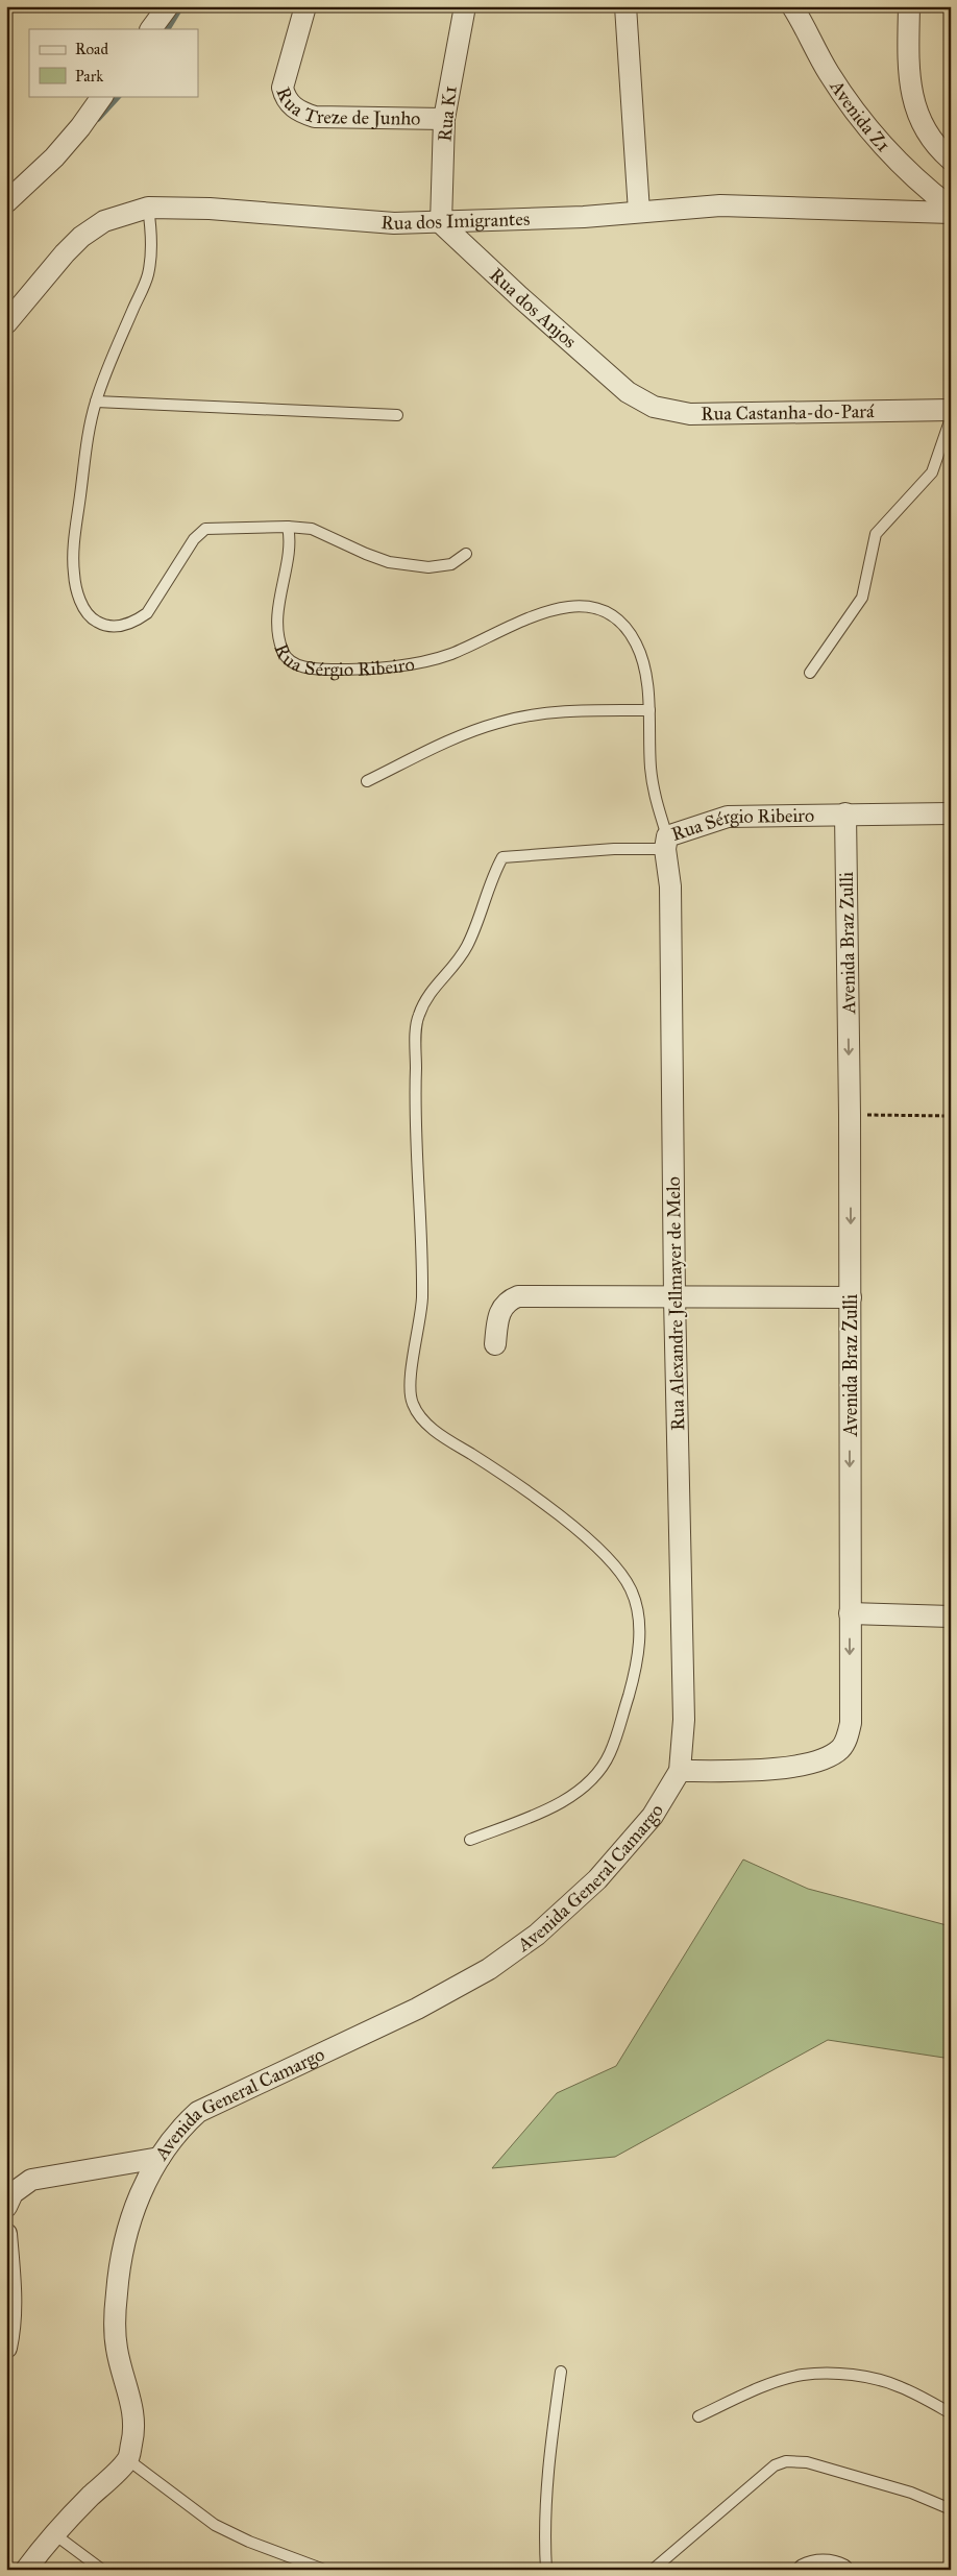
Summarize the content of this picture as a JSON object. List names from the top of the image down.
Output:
{
  "streets": {
    "street": [
      "Rua Treze de Junho",
      "Rua K1",
      "Avenida Z1",
      "Rua dos Imigrantes",
      "Rua dos Anjos",
      "Rua Castanha-do-Pará",
      "Rua Sérgio Ribeiro",
      "Avenida Braz Zulli",
      "Rua Alexandre Jellmayer de Melo",
      "Avenida General Camargo"
    ]
  },
  "crossings": [
    ["Rua Treze de Junho", "Rua K1"],
    ["Rua K1", "Rua dos Imigrantes"],
    ["Rua K1", "Rua dos Anjos"],
    ["Rua dos Imigrantes", "Rua dos Anjos"],
    ["Rua dos Anjos", "Rua Castanha-do-Pará"],
    ["Rua Sérgio Ribeiro", "Avenida Braz Zulli"],
    ["Rua Sérgio Ribeiro", "Rua Alexandre Jellmayer de Melo"],
    ["Avenida Braz Zulli", "Rua Alexandre Jellmayer de Melo"],
    ["Avenida Braz Zulli", "Avenida General Camargo"],
    ["Rua Alexandre Jellmayer de Melo", "Avenida General Camargo"]
  ],
  "one_way": ["Avenida Braz Zulli"],
  "legend": ["Road", "Park"]
}
